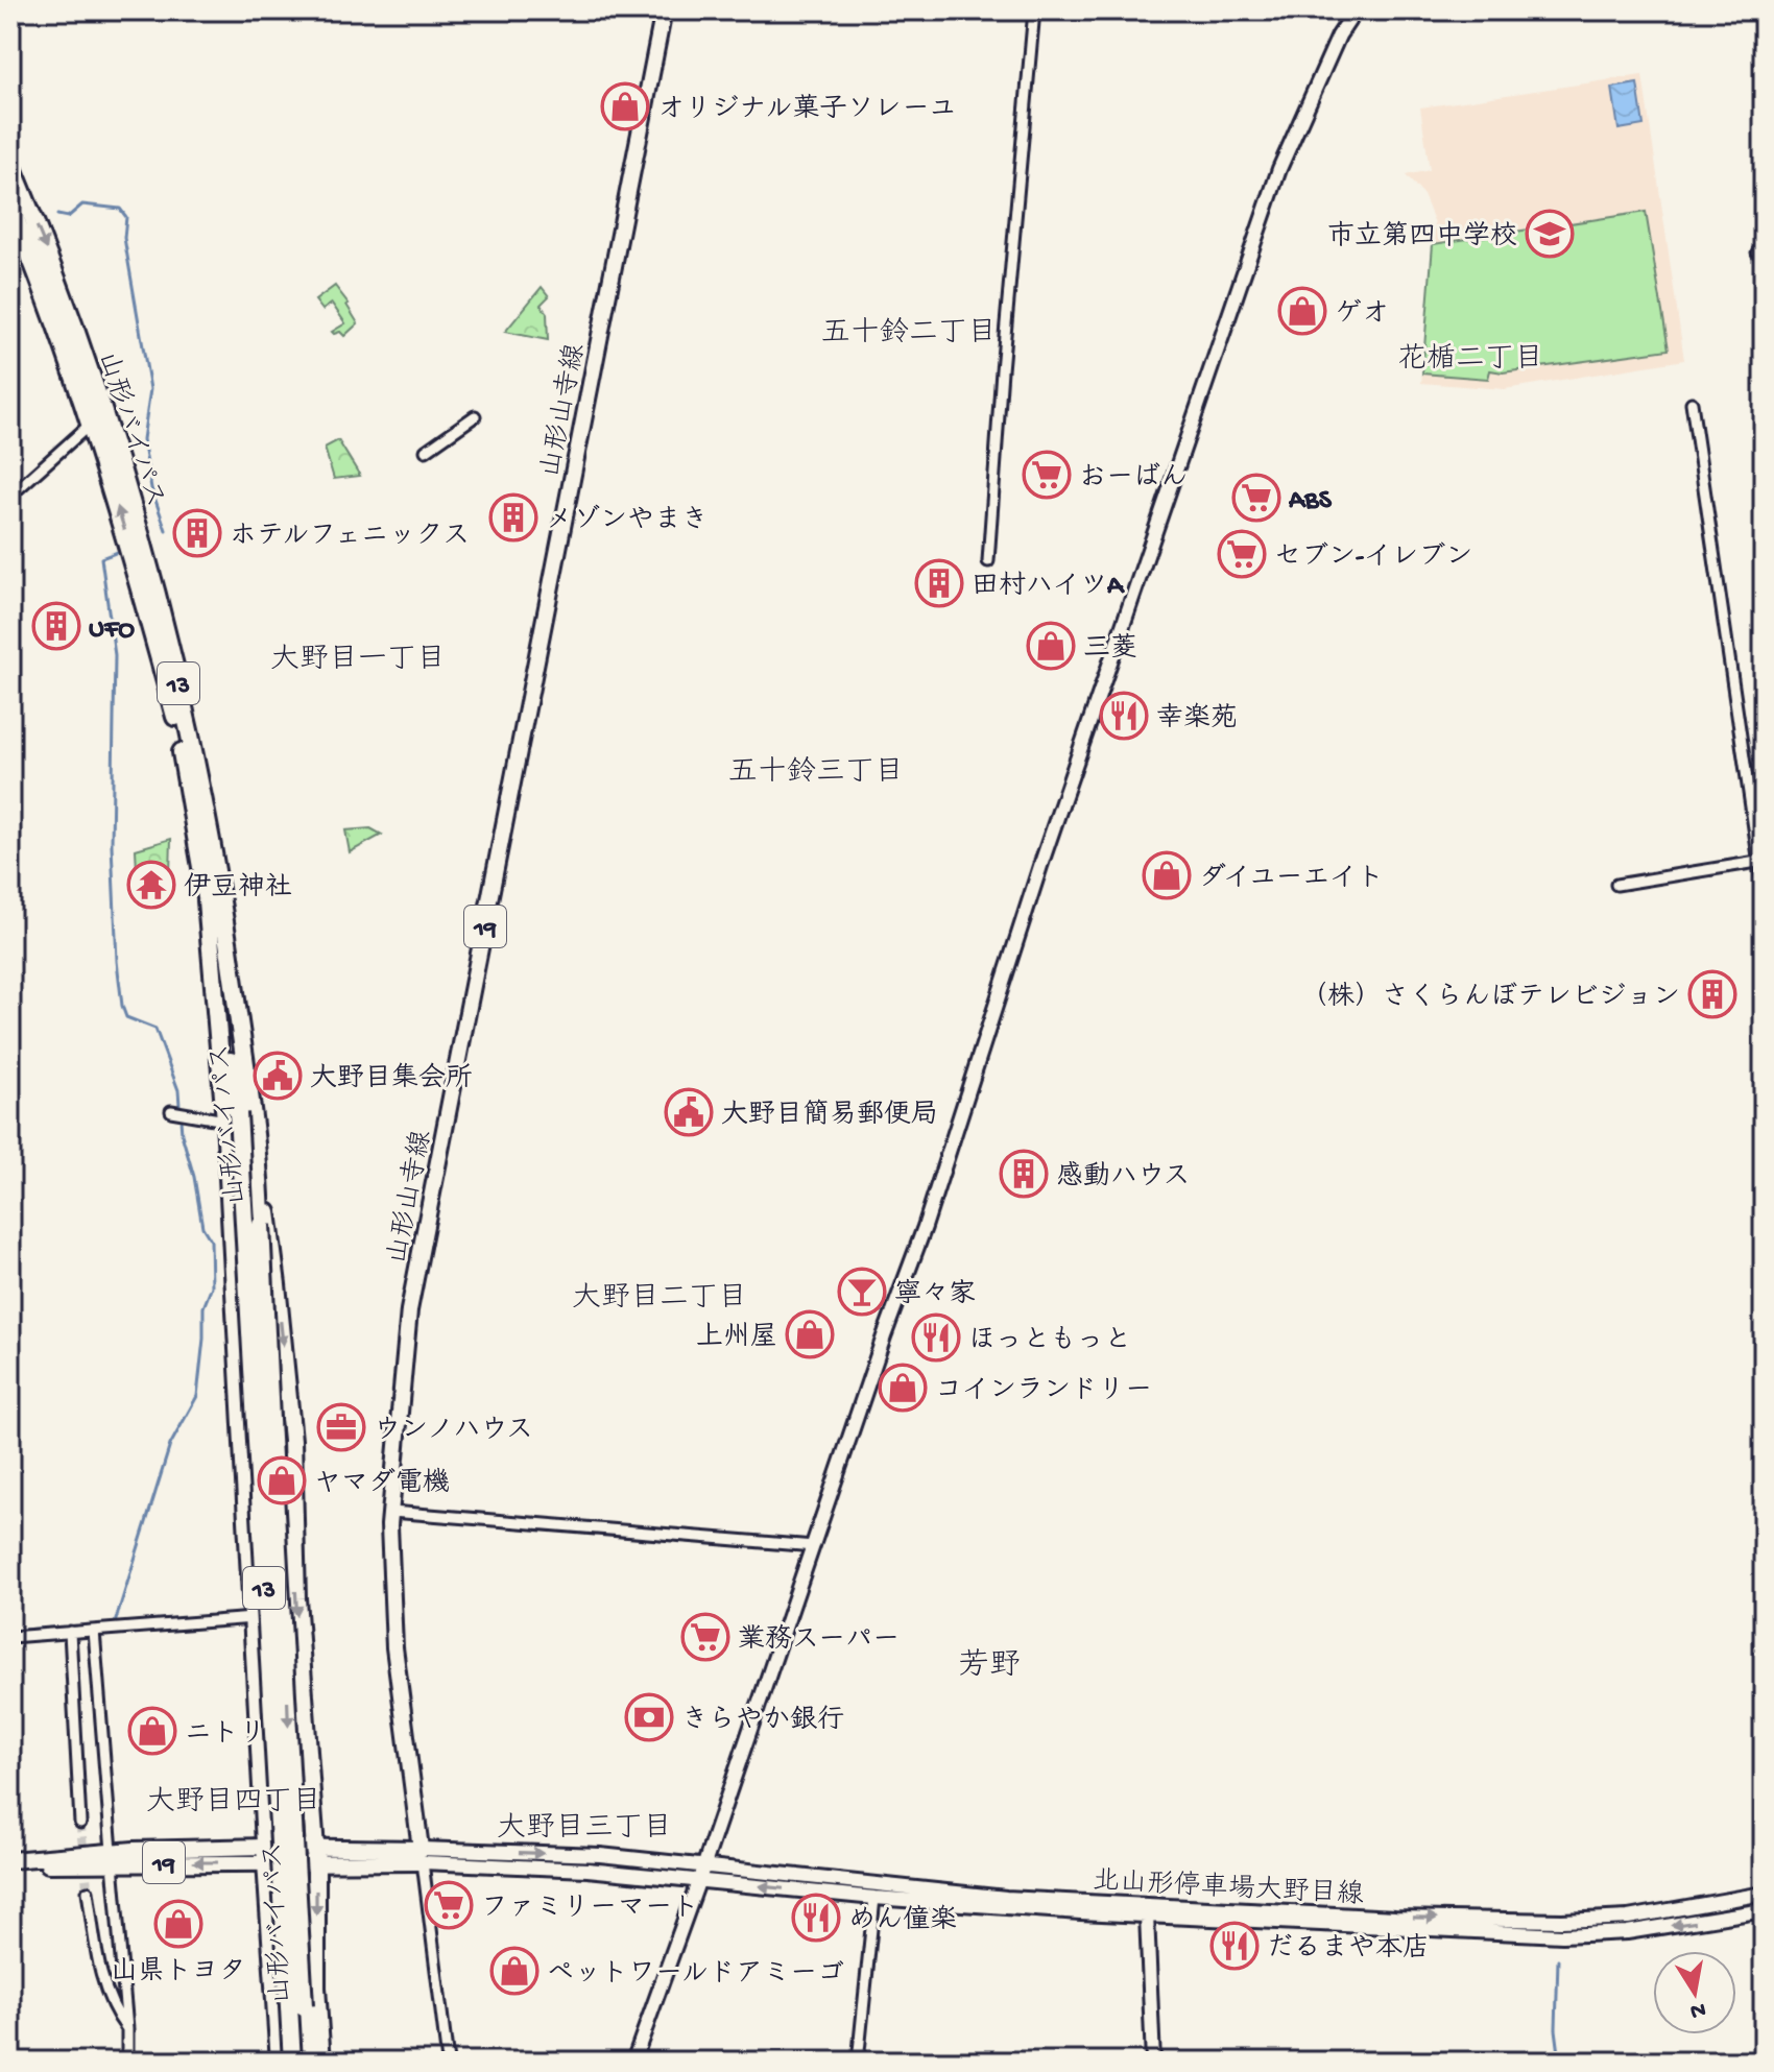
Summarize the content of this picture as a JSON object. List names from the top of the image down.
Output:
{
  "streets": {
    "highway": ["山形バイパス", "13"],
    "main road": ["山形山寺線", "19", "北山形停車場大野目線"]
  },
  "crossings": [
    ["山形山寺線", "19"]
  ],
  "districts": [
    "五十鈴二丁目",
    "花楯二丁目",
    "大野目一丁目",
    "五十鈴三丁目",
    "大野目二丁目",
    "芳野",
    "大野目四丁目",
    "大野目三丁目"
  ],
  "places": {
    "shop": [
      "オリジナル菓子ソレーユ",
      "ゲオ",
      "三菱",
      "ダイユーエイト",
      "上州屋",
      "コインランドリー",
      "ヤマダ電機",
      "ニトリ",
      "山県トヨタ",
      "ペットワールドアミーゴ"
    ],
    "school or university": ["市立第四中学校"],
    "supermarket": [
      "おーばん",
      "ABS",
      "セブン-イレブン",
      "業務スーパー",
      "ファミリーマート"
    ],
    "building": [
      "メゾンやまき",
      "ホテルフェニックス",
      "田村ハイツA",
      "UFO",
      "（株）さくらんぼテレビジョン",
      "感動ハウス"
    ],
    "restaurant": [
      "幸楽苑",
      "ほっともっと",
      "めん僮楽",
      "だるまや本店"
    ],
    "temple": ["伊豆神社"],
    "public building": ["大野目集会所", "大野目簡易郵便局"],
    "bar": ["寧々家"],
    "office": ["ウンノハウス"],
    "bank": ["きらやか銀行"]
  },
  "north": "bottom"
}
